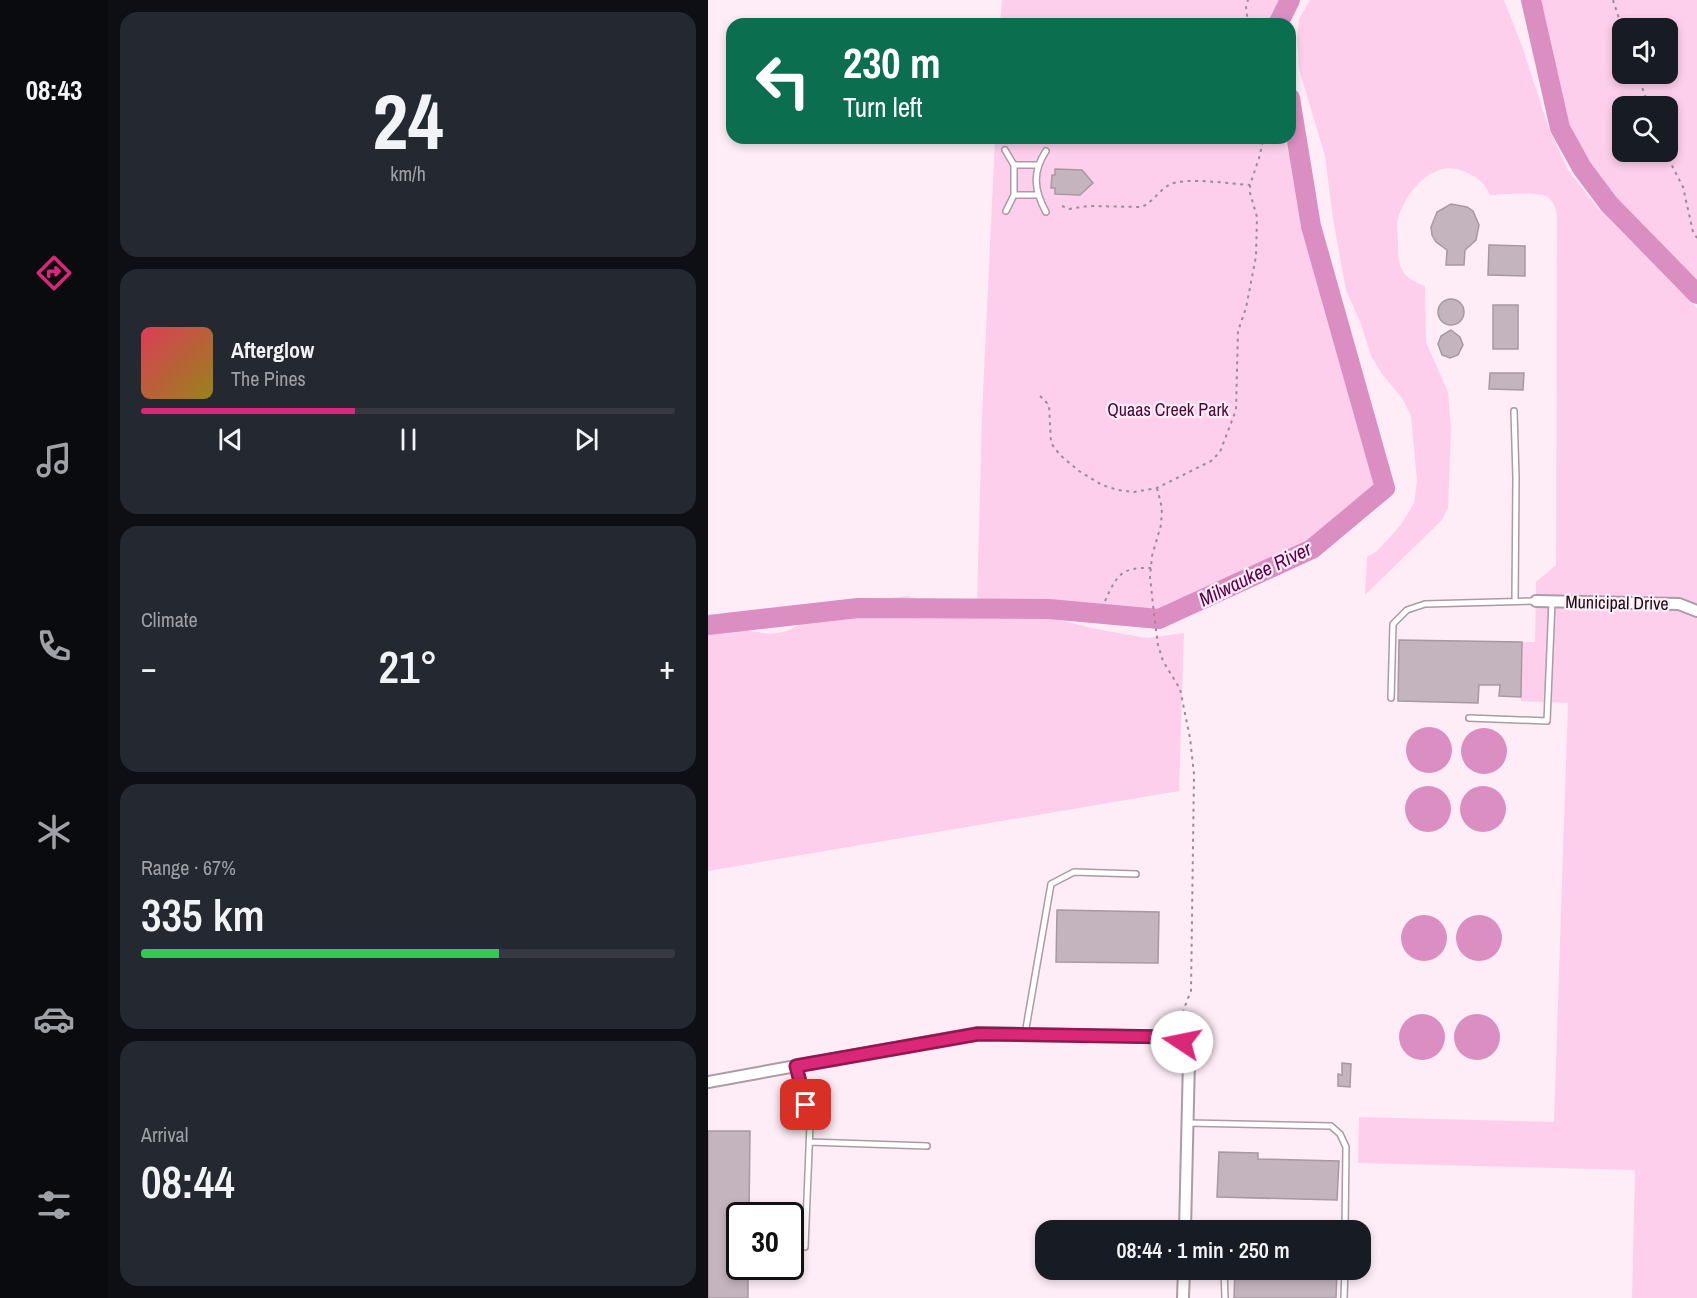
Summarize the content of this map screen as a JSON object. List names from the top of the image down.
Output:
{
  "streets": {
    "street": ["Municipal Drive"]
  },
  "water": ["Milwaukee River"],
  "parks": ["Quaas Creek Park"],
  "page": {
    "tabs": "08:43",
    "tile": [
      ["24", "km/h"],
      "Climate",
      ["Range · 67%", "335 km"],
      ["Arrival", "08:44"]
    ],
    "turn": ["230 m", "Turn left"],
    "song": ["Afterglow", "The Pines"],
    "heat": ["−", "21°", "+"],
    "limit": "30",
    "trip": "08:44 · 1 min · 250 m"
  }
}
